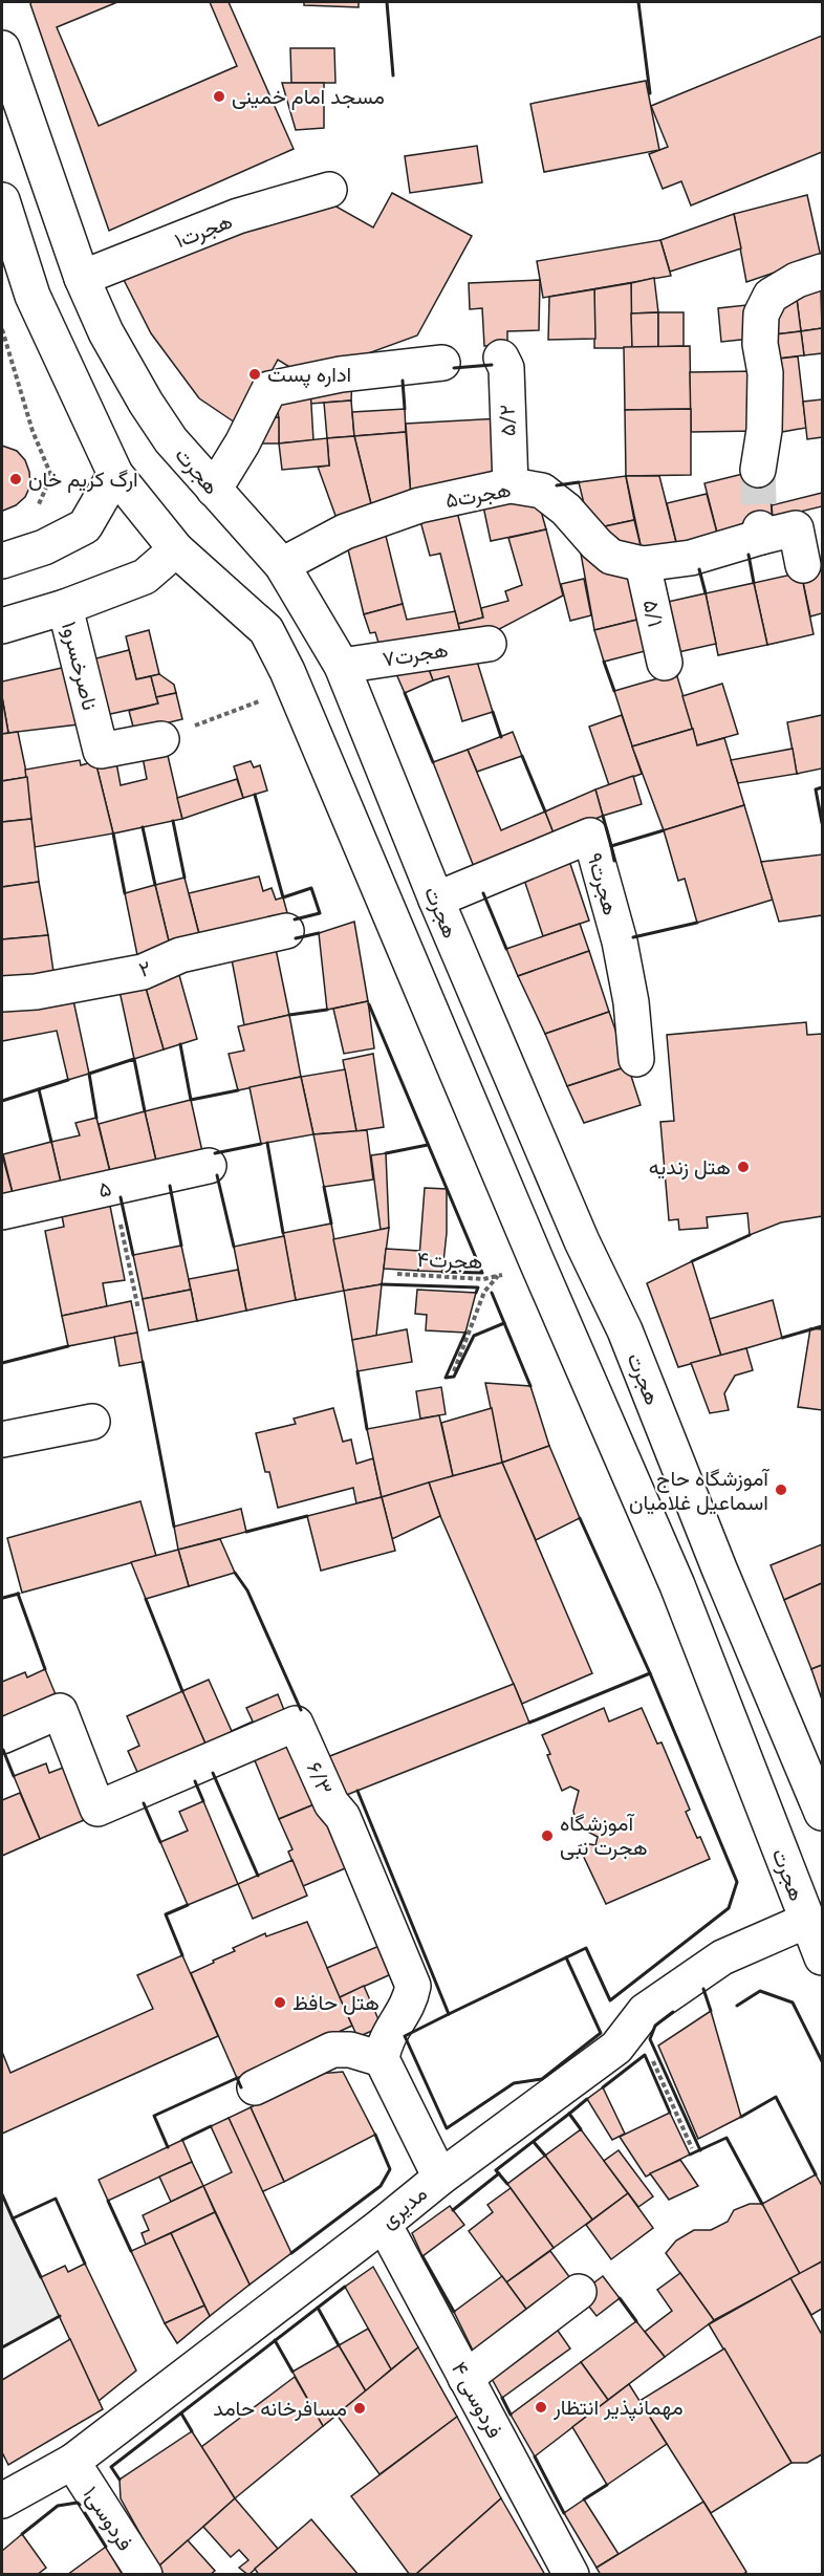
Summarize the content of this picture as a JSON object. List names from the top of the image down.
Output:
{
  "streets": {
    "main road": [
      "۱هجرت",
      "۵/۲",
      "هجرت",
      "هجرت۵",
      "۵/۱",
      "هجرت۷",
      "ناصرخسرو۱",
      "هجرت۹",
      "۲",
      "۵",
      "۶/۳",
      "مدیری",
      "فردوسی ۴",
      "فردوسی۱"
    ],
    "path": ["هجرت۴"]
  },
  "crossings": [
    ["۱هجرت", "هجرت"],
    ["۵/۲", "هجرت۵"],
    ["هجرت", "هجرت۵"],
    ["هجرت", "هجرت۷"],
    ["هجرت", "ناصرخسرو۱"],
    ["هجرت", "هجرت۹"],
    ["هجرت", "هجرت۴"],
    ["هجرت", "مدیری"],
    ["هجرت۵", "۵/۱"],
    ["مدیری", "فردوسی ۴"],
    ["مدیری", "فردوسی۱"]
  ],
  "places": [
    "مسجد امام خمینی",
    "اداره پست",
    "ارگ کریم خان",
    "هتل زندیه",
    "آموزشگاه حاج اسماعیل غلامیان",
    "آموزشگاه هجرت نبی",
    "هتل حافظ",
    "مهمانپذير انتظار",
    "مسافرخانه حامد"
  ]
}
